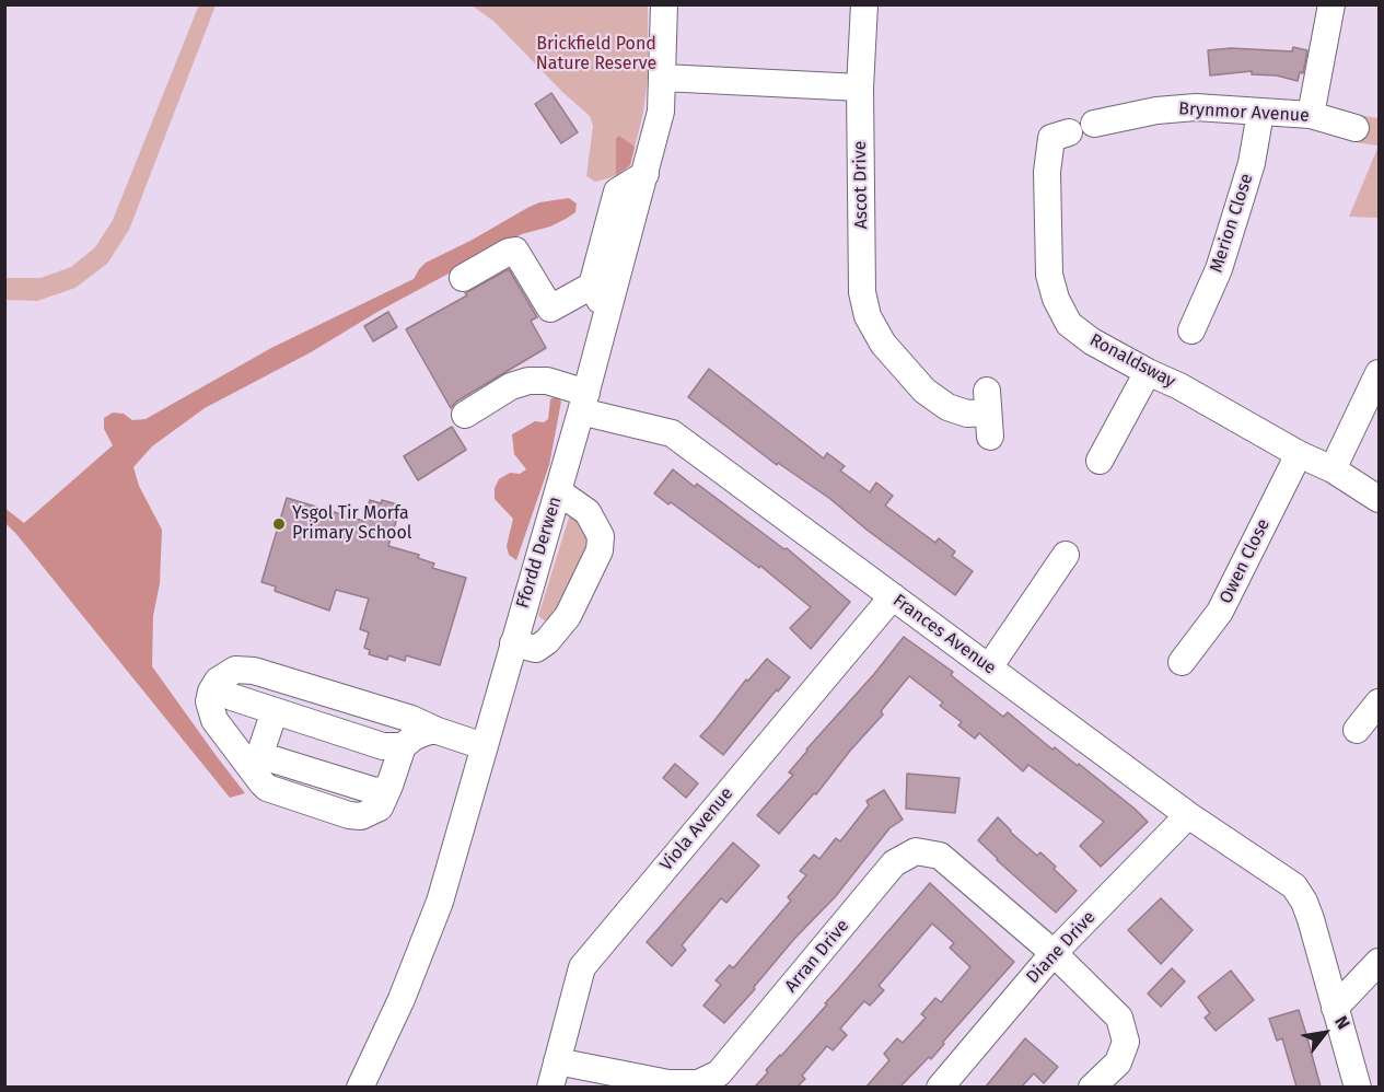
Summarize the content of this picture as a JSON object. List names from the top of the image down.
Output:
{
  "streets": {
    "street": [
      "Brynmor Avenue",
      "Ascot Drive",
      "Merion Close",
      "Ronaldsway",
      "Ffordd Derwen",
      "Owen Close",
      "Frances Avenue",
      "Viola Avenue",
      "Diane Drive",
      "Arran Drive"
    ]
  },
  "crossings": [
    ["Brynmor Avenue", "Merion Close"],
    ["Ronaldsway", "Owen Close"],
    ["Ffordd Derwen", "Frances Avenue"],
    ["Frances Avenue", "Viola Avenue"],
    ["Frances Avenue", "Diane Drive"],
    ["Viola Avenue", "Arran Drive"],
    ["Diane Drive", "Arran Drive"]
  ],
  "parks": ["Brickfield Pond Nature Reserve"],
  "places": ["Ysgol Tir Morfa Primary School"],
  "north": "top right"
}
